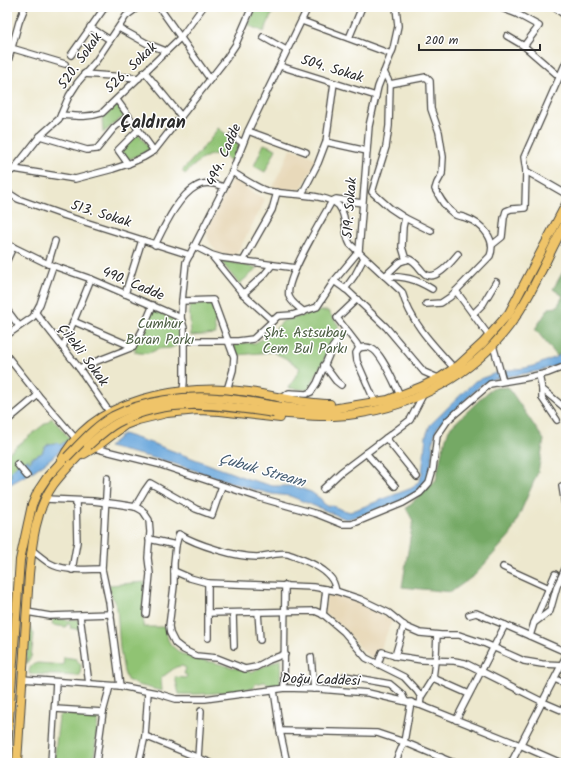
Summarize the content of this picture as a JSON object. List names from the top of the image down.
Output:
{
  "streets": {
    "street": [
      "520. Sokak",
      "526. Sokak",
      "504. Sokak",
      "494. Cadde",
      "519. Sokak",
      "513. Sokak",
      "490. Cadde",
      "Çilekli Sokak",
      "Doğu Caddesi"
    ]
  },
  "crossings": [
    ["520. Sokak", "526. Sokak"],
    ["504. Sokak", "494. Cadde"],
    ["504. Sokak", "519. Sokak"],
    ["494. Cadde", "513. Sokak"],
    ["494. Cadde", "490. Cadde"]
  ],
  "districts": ["Çaldıran"],
  "water": ["Çubuk Stream"],
  "parks": ["Cumhur Baran Parkı", "Şht. Astsubay Cem Bul Parkı"],
  "scale_bar": "200 m"
}
